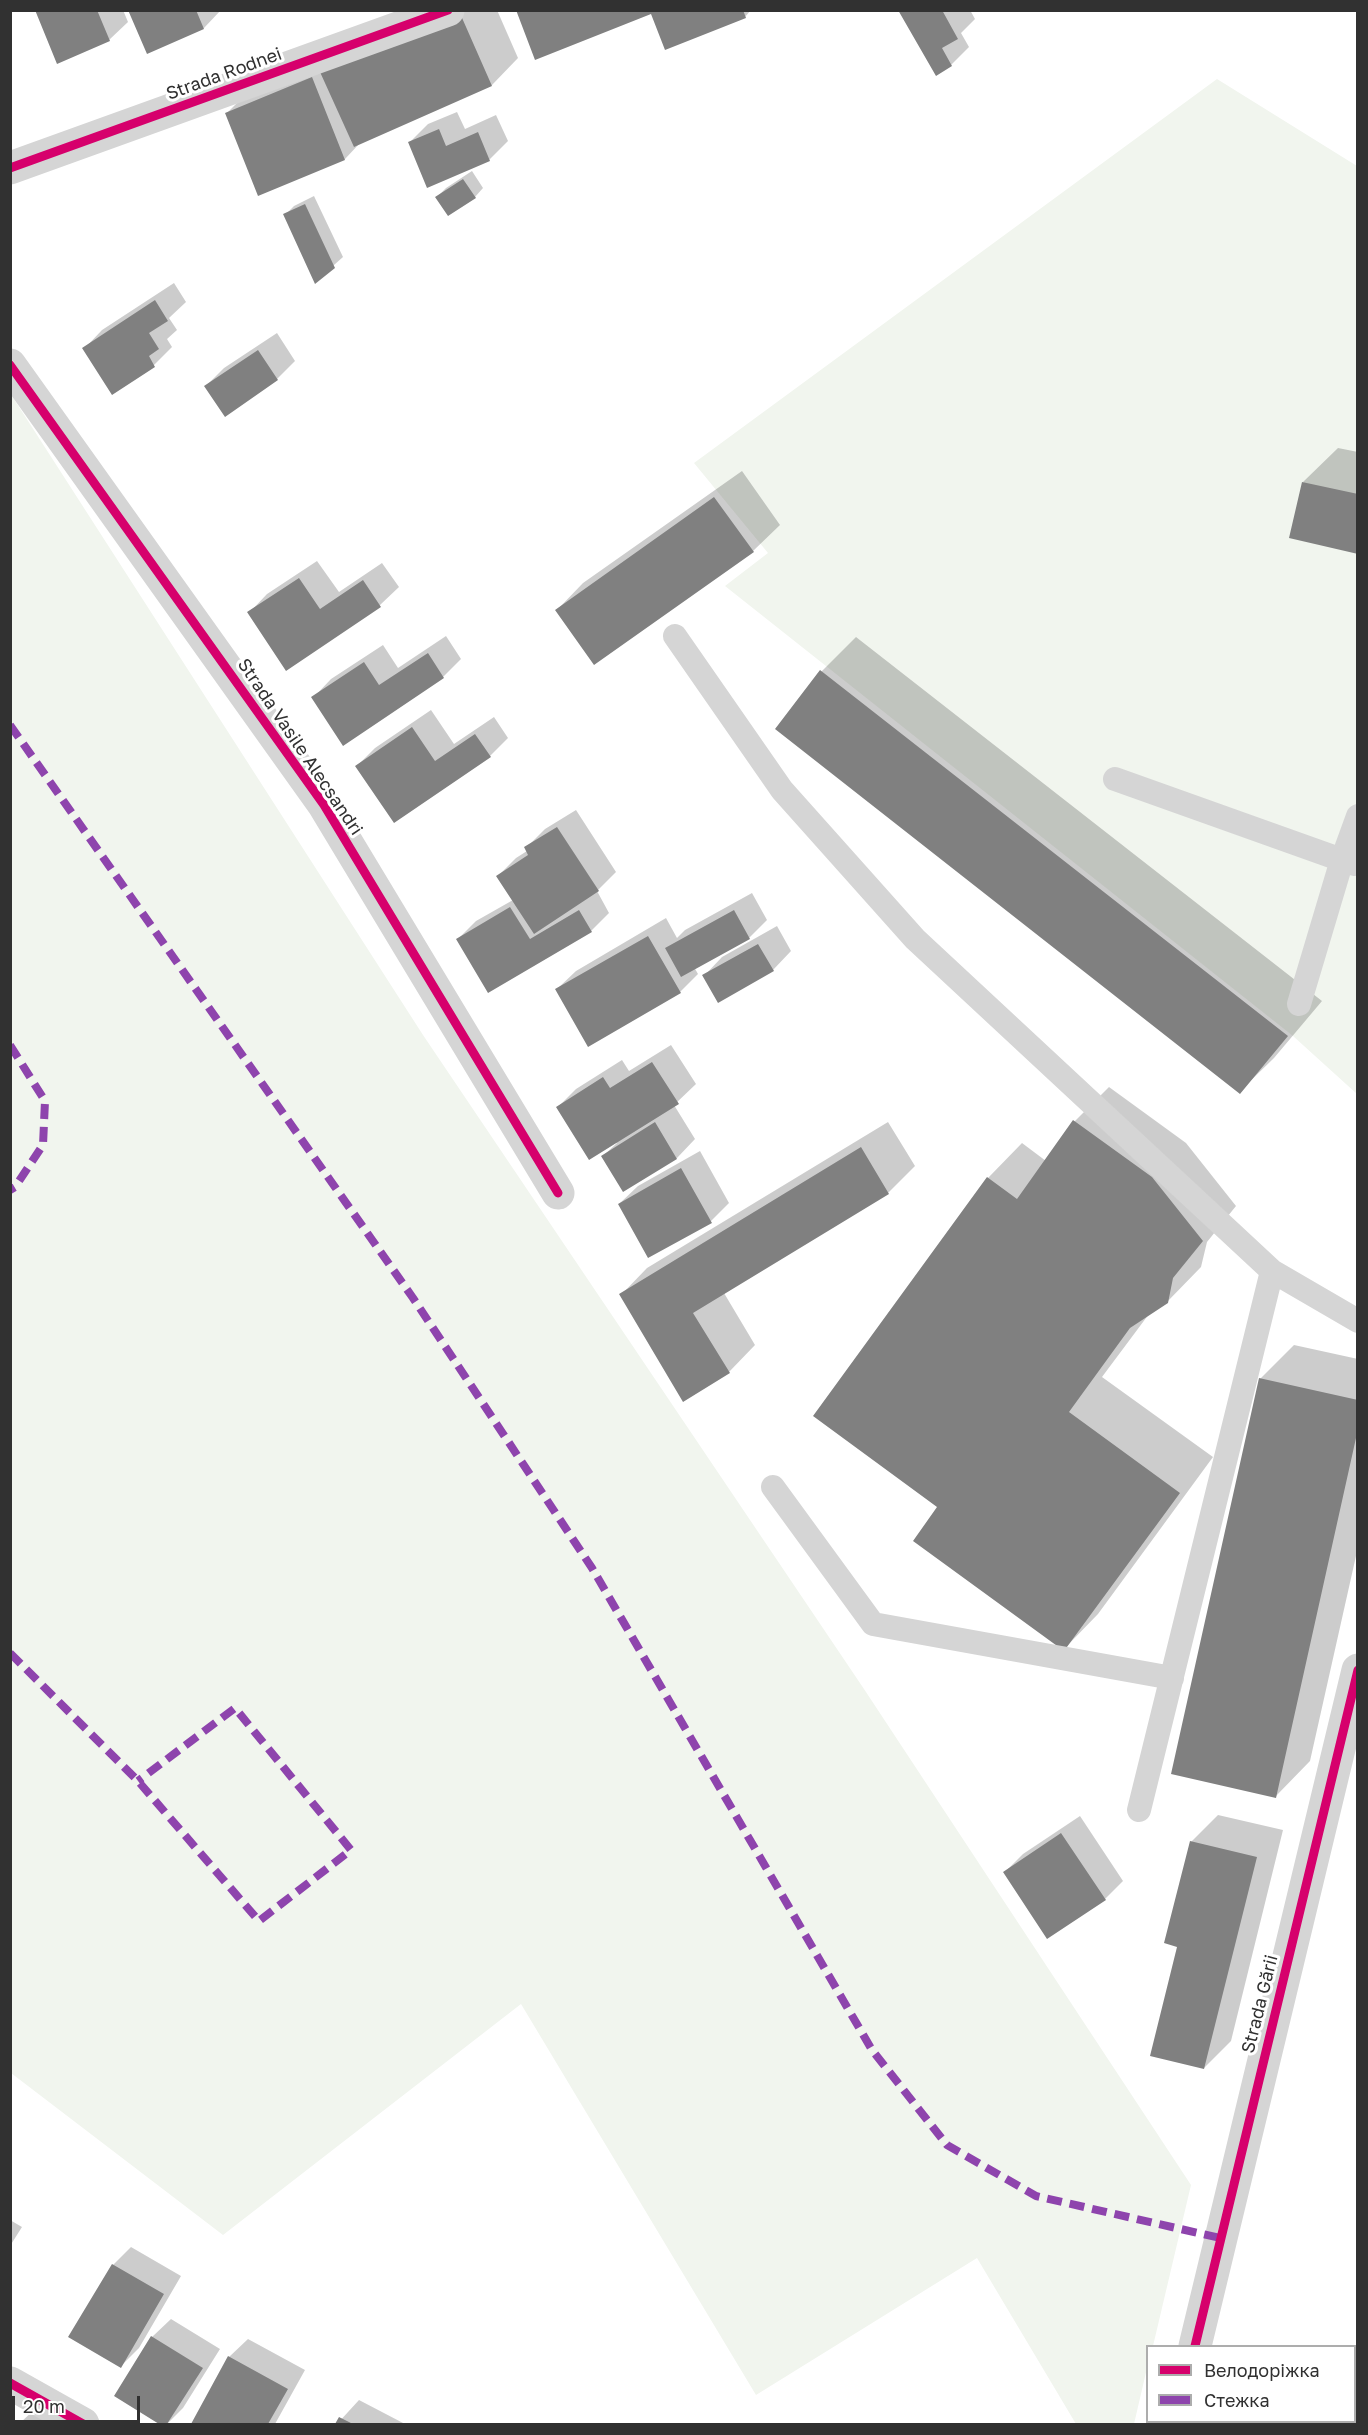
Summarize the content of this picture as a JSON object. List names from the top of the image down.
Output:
{
  "streets": {
    "street": ["Strada Rodnei", "Strada Vasile Alecsandri", "Strada Gării"]
  },
  "legend": ["Велодоріжка", "Стежка"],
  "scale_bar": "20 m"
}
